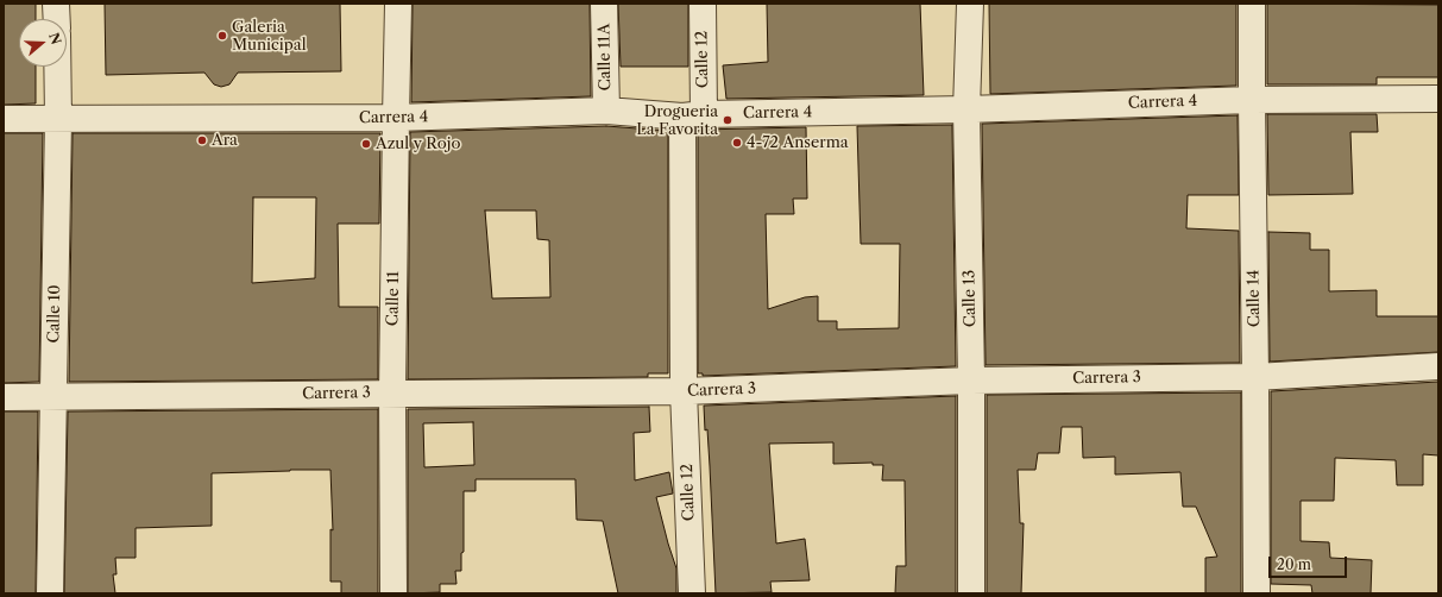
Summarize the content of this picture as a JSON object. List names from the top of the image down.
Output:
{
  "streets": {
    "street": [
      "Calle 11A",
      "Calle 12",
      "Carrera 4",
      "Calle 11",
      "Calle 13",
      "Calle 14",
      "Calle 10",
      "Carrera 3"
    ]
  },
  "crossings": [
    ["Calle 11A", "Carrera 4"],
    ["Calle 12", "Carrera 4"],
    ["Calle 12", "Carrera 3"],
    ["Carrera 4", "Calle 11"],
    ["Carrera 4", "Calle 13"],
    ["Carrera 4", "Calle 14"],
    ["Carrera 4", "Calle 10"],
    ["Calle 11", "Carrera 3"],
    ["Calle 13", "Carrera 3"],
    ["Calle 14", "Carrera 3"],
    ["Calle 10", "Carrera 3"]
  ],
  "places": [
    "Galeria Municipal",
    "Drogueria La Favorita",
    "Ara",
    "4-72 Anserma",
    "Azul y Rojo"
  ],
  "scale_bar": "20 m",
  "north": "right"
}
